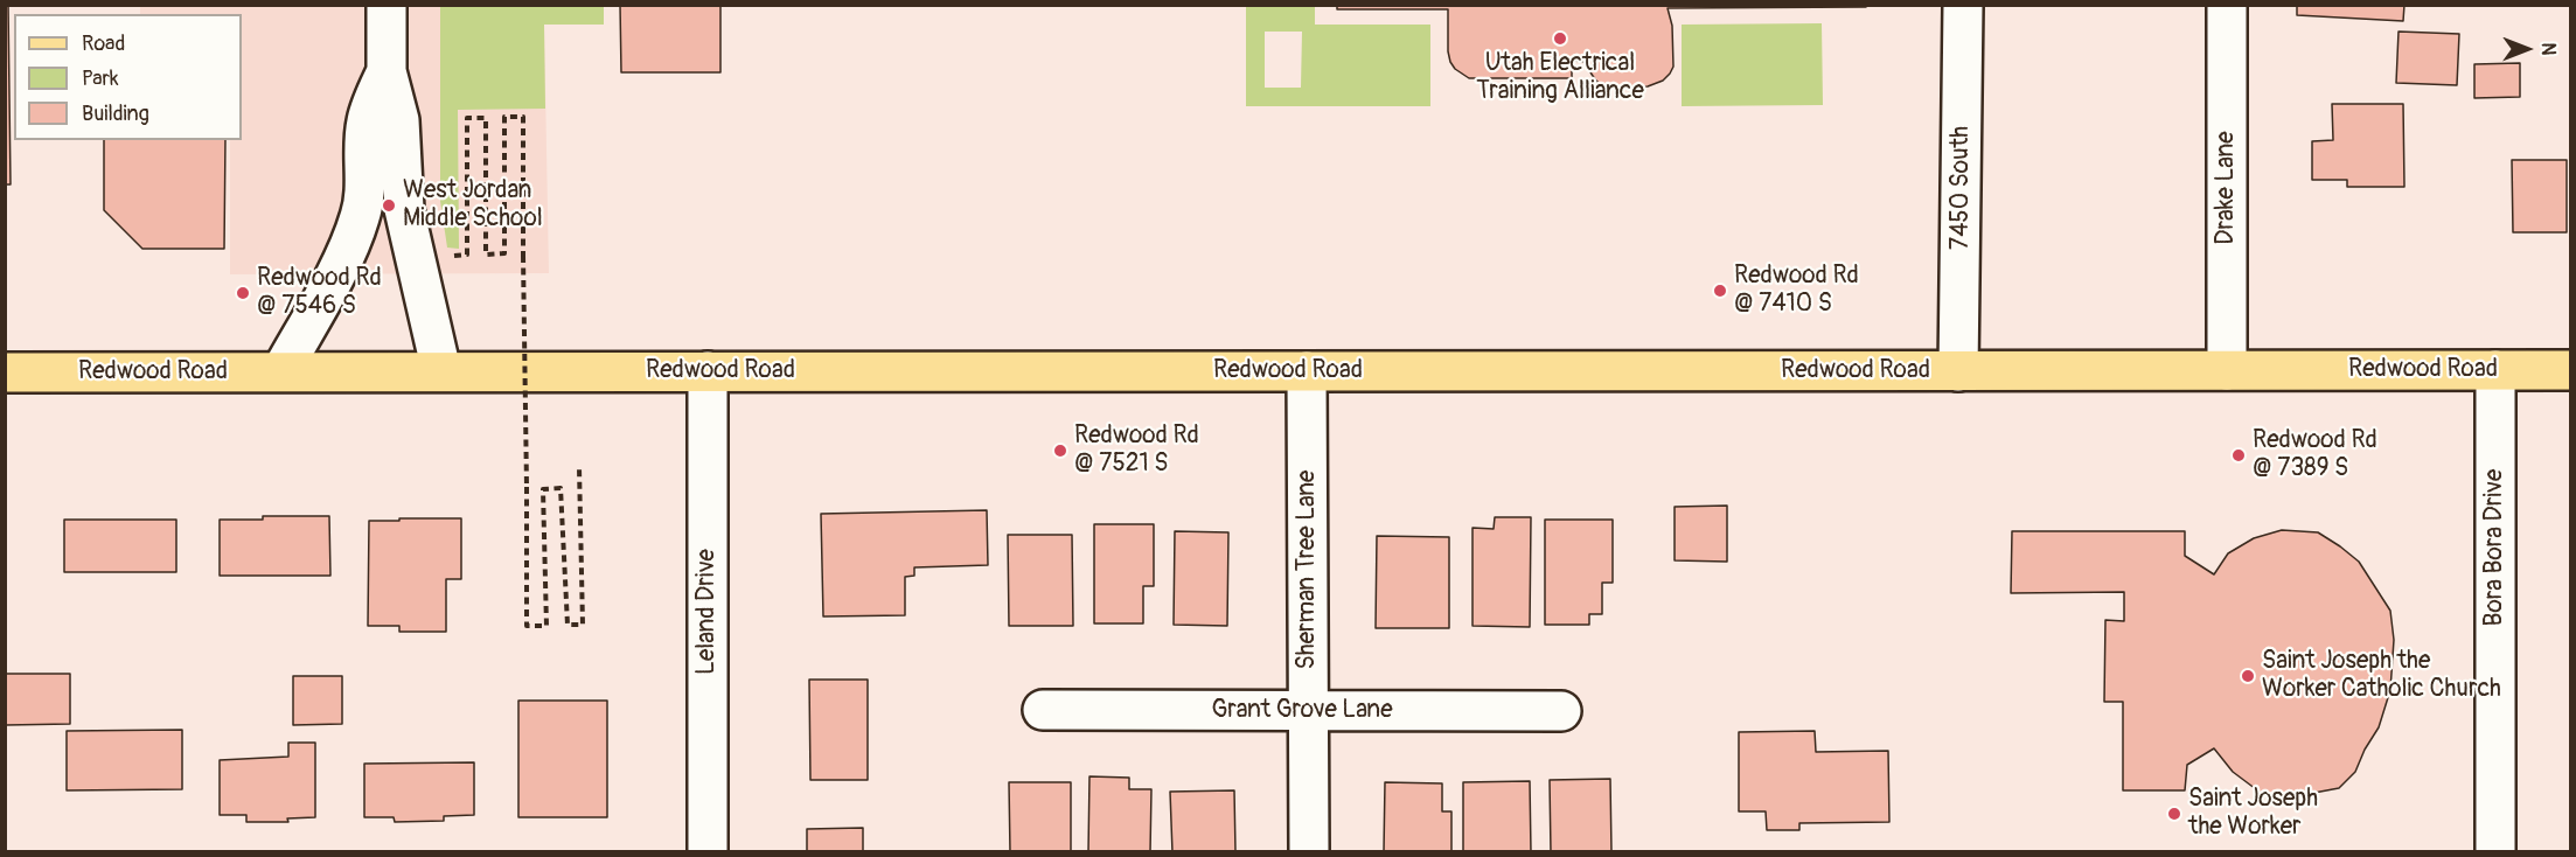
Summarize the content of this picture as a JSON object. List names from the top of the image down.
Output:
{
  "streets": {
    "main road": ["Redwood Road"],
    "street": [
      "7450 South",
      "Drake Lane",
      "Bora Bora Drive",
      "Sherman Tree Lane",
      "Leland Drive",
      "Grant Grove Lane"
    ]
  },
  "crossings": [
    ["7450 South", "Redwood Road"],
    ["Drake Lane", "Redwood Road"],
    ["Redwood Road", "Bora Bora Drive"],
    ["Redwood Road", "Sherman Tree Lane"],
    ["Redwood Road", "Leland Drive"],
    ["Sherman Tree Lane", "Grant Grove Lane"]
  ],
  "places": [
    "Utah Electrical Training Alliance",
    "West Jordan Middle School",
    "Redwood Rd @ 7410 S",
    "Redwood Rd @ 7546 S",
    "Redwood Rd @ 7521 S",
    "Redwood Rd @ 7389 S",
    "Saint Joseph the Worker Catholic Church",
    "Saint Joseph the Worker"
  ],
  "legend": ["Road", "Park", "Building"],
  "north": "right"
}
